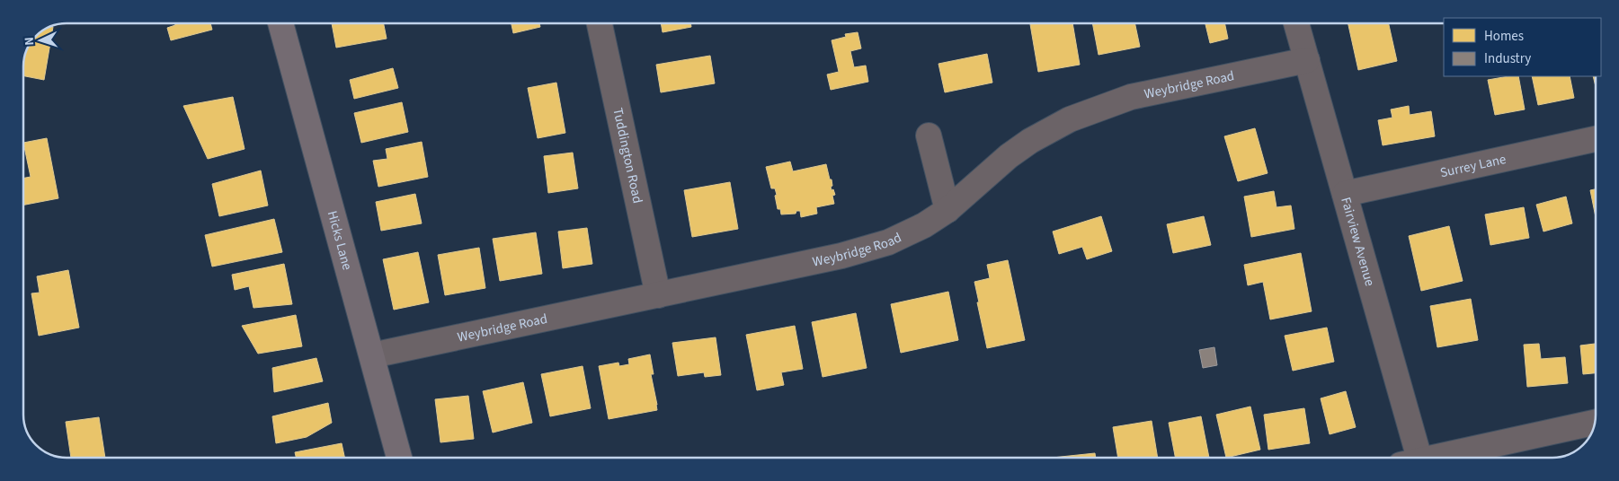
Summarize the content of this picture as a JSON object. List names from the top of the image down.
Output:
{
  "streets": {
    "main road": ["Hicks Lane"],
    "street": [
      "Weybridge Road",
      "Tuddington Road",
      "Surrey Lane",
      "Fairview Avenue"
    ]
  },
  "crossings": [
    ["Weybridge Road", "Tuddington Road"],
    ["Weybridge Road", "Hicks Lane"],
    ["Weybridge Road", "Fairview Avenue"],
    ["Surrey Lane", "Fairview Avenue"]
  ],
  "legend": ["Homes", "Industry"],
  "north": "left"
}
